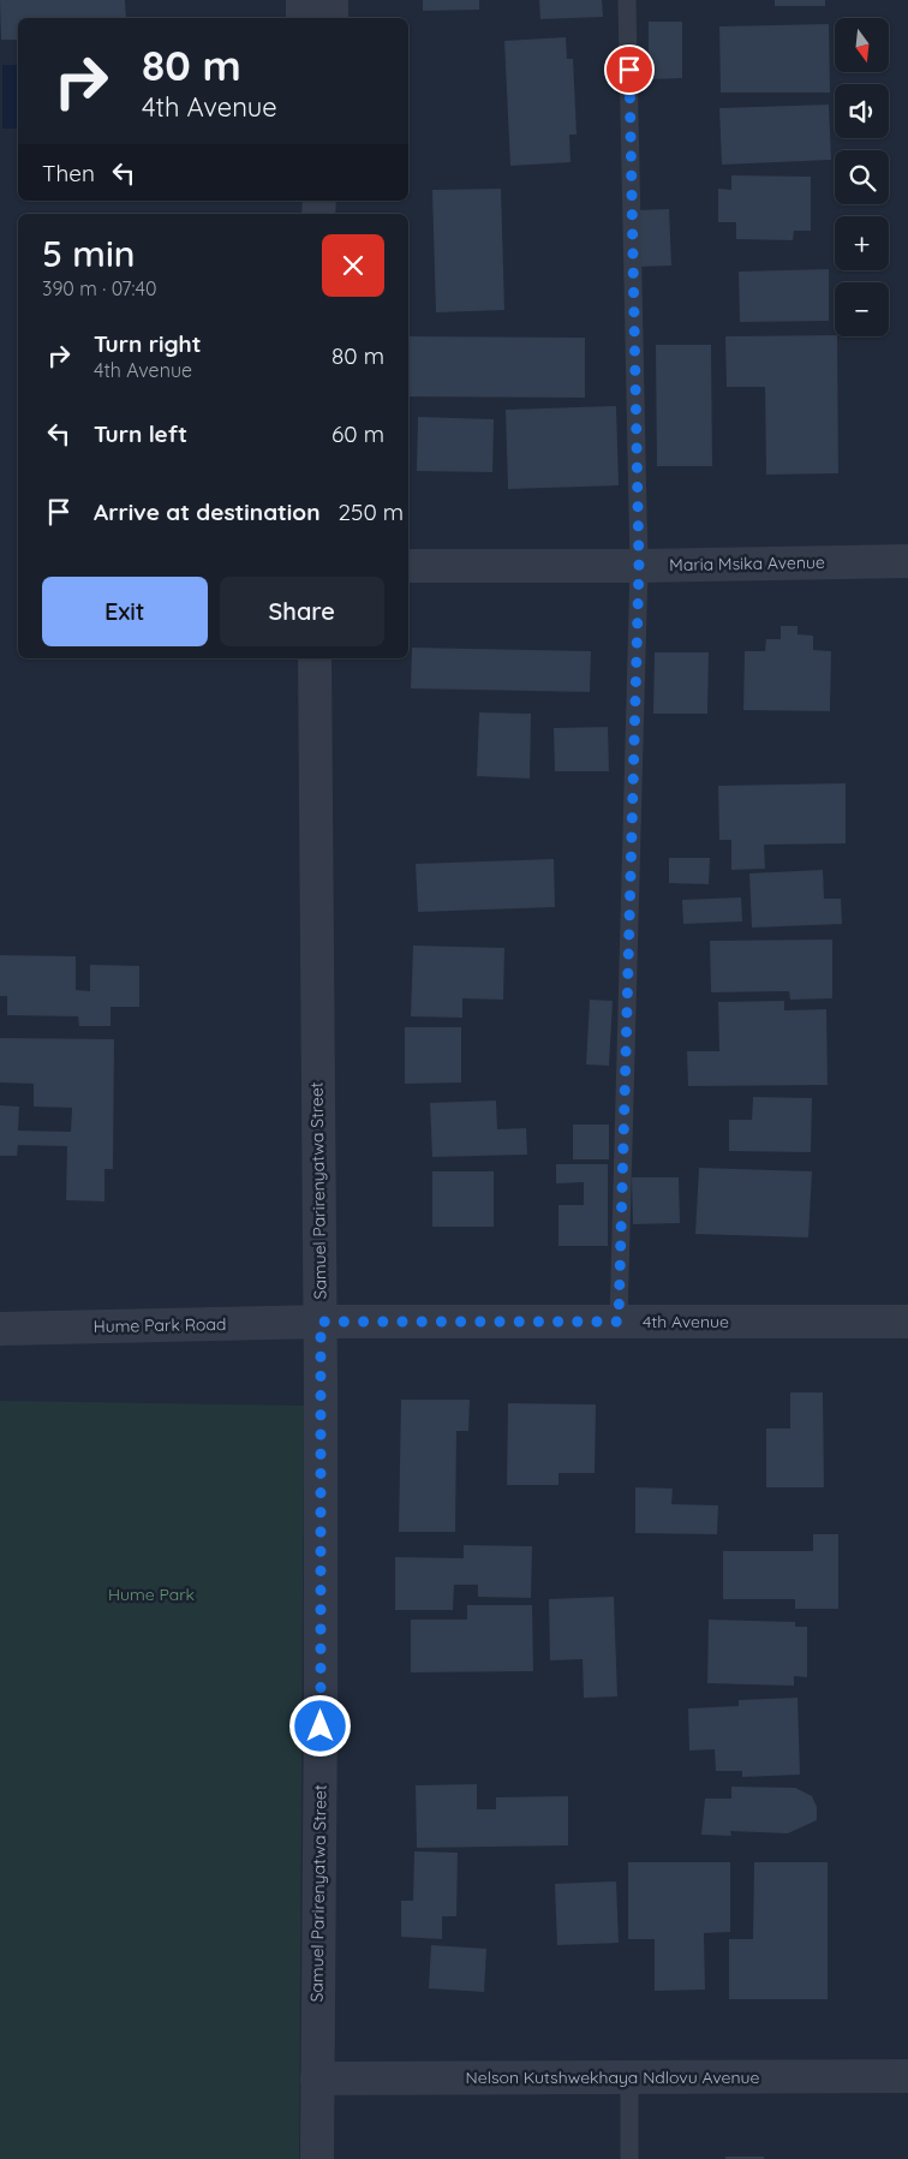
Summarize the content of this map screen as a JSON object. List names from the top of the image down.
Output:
{
  "streets": {
    "street": [
      "Maria Msika Avenue",
      "Samuel Parirenyatwa Street",
      "4th Avenue",
      "Hume Park Road",
      "Nelson Kutshwekhaya Ndlovu Avenue"
    ]
  },
  "crossings": [
    ["Samuel Parirenyatwa Street", "4th Avenue"],
    ["Samuel Parirenyatwa Street", "Hume Park Road"],
    ["Samuel Parirenyatwa Street", "Nelson Kutshwekhaya Ndlovu Avenue"],
    ["4th Avenue", "Hume Park Road"]
  ],
  "parks": ["Hume Park"],
  "north": "bottom",
  "page": {
    "map_buttons": ["+", "−"],
    "turn": ["80 m", "4th Avenue"],
    "then": "Then",
    "heading": ["5 min", "390 m · 07:40"],
    "list": [
      {
        "name": "Turn right",
        "note": "4th Avenue",
        "value": "80 m"
      },
      {
        "name": "Turn left",
        "value": "60 m"
      },
      {
        "name": "Arrive at destination",
        "value": "250 m"
      }
    ],
    "buttons": ["Exit", "Share"]
  }
}
